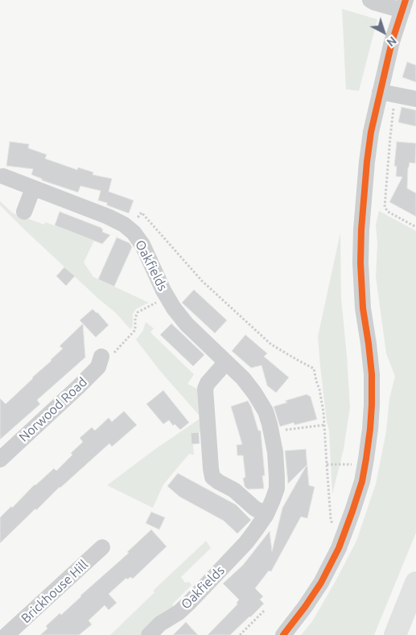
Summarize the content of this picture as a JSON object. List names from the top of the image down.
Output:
{
  "streets": {
    "street": ["Oakfields", "Norwood Road", "Brickhouse Hill"]
  },
  "north": "bottom right"
}
